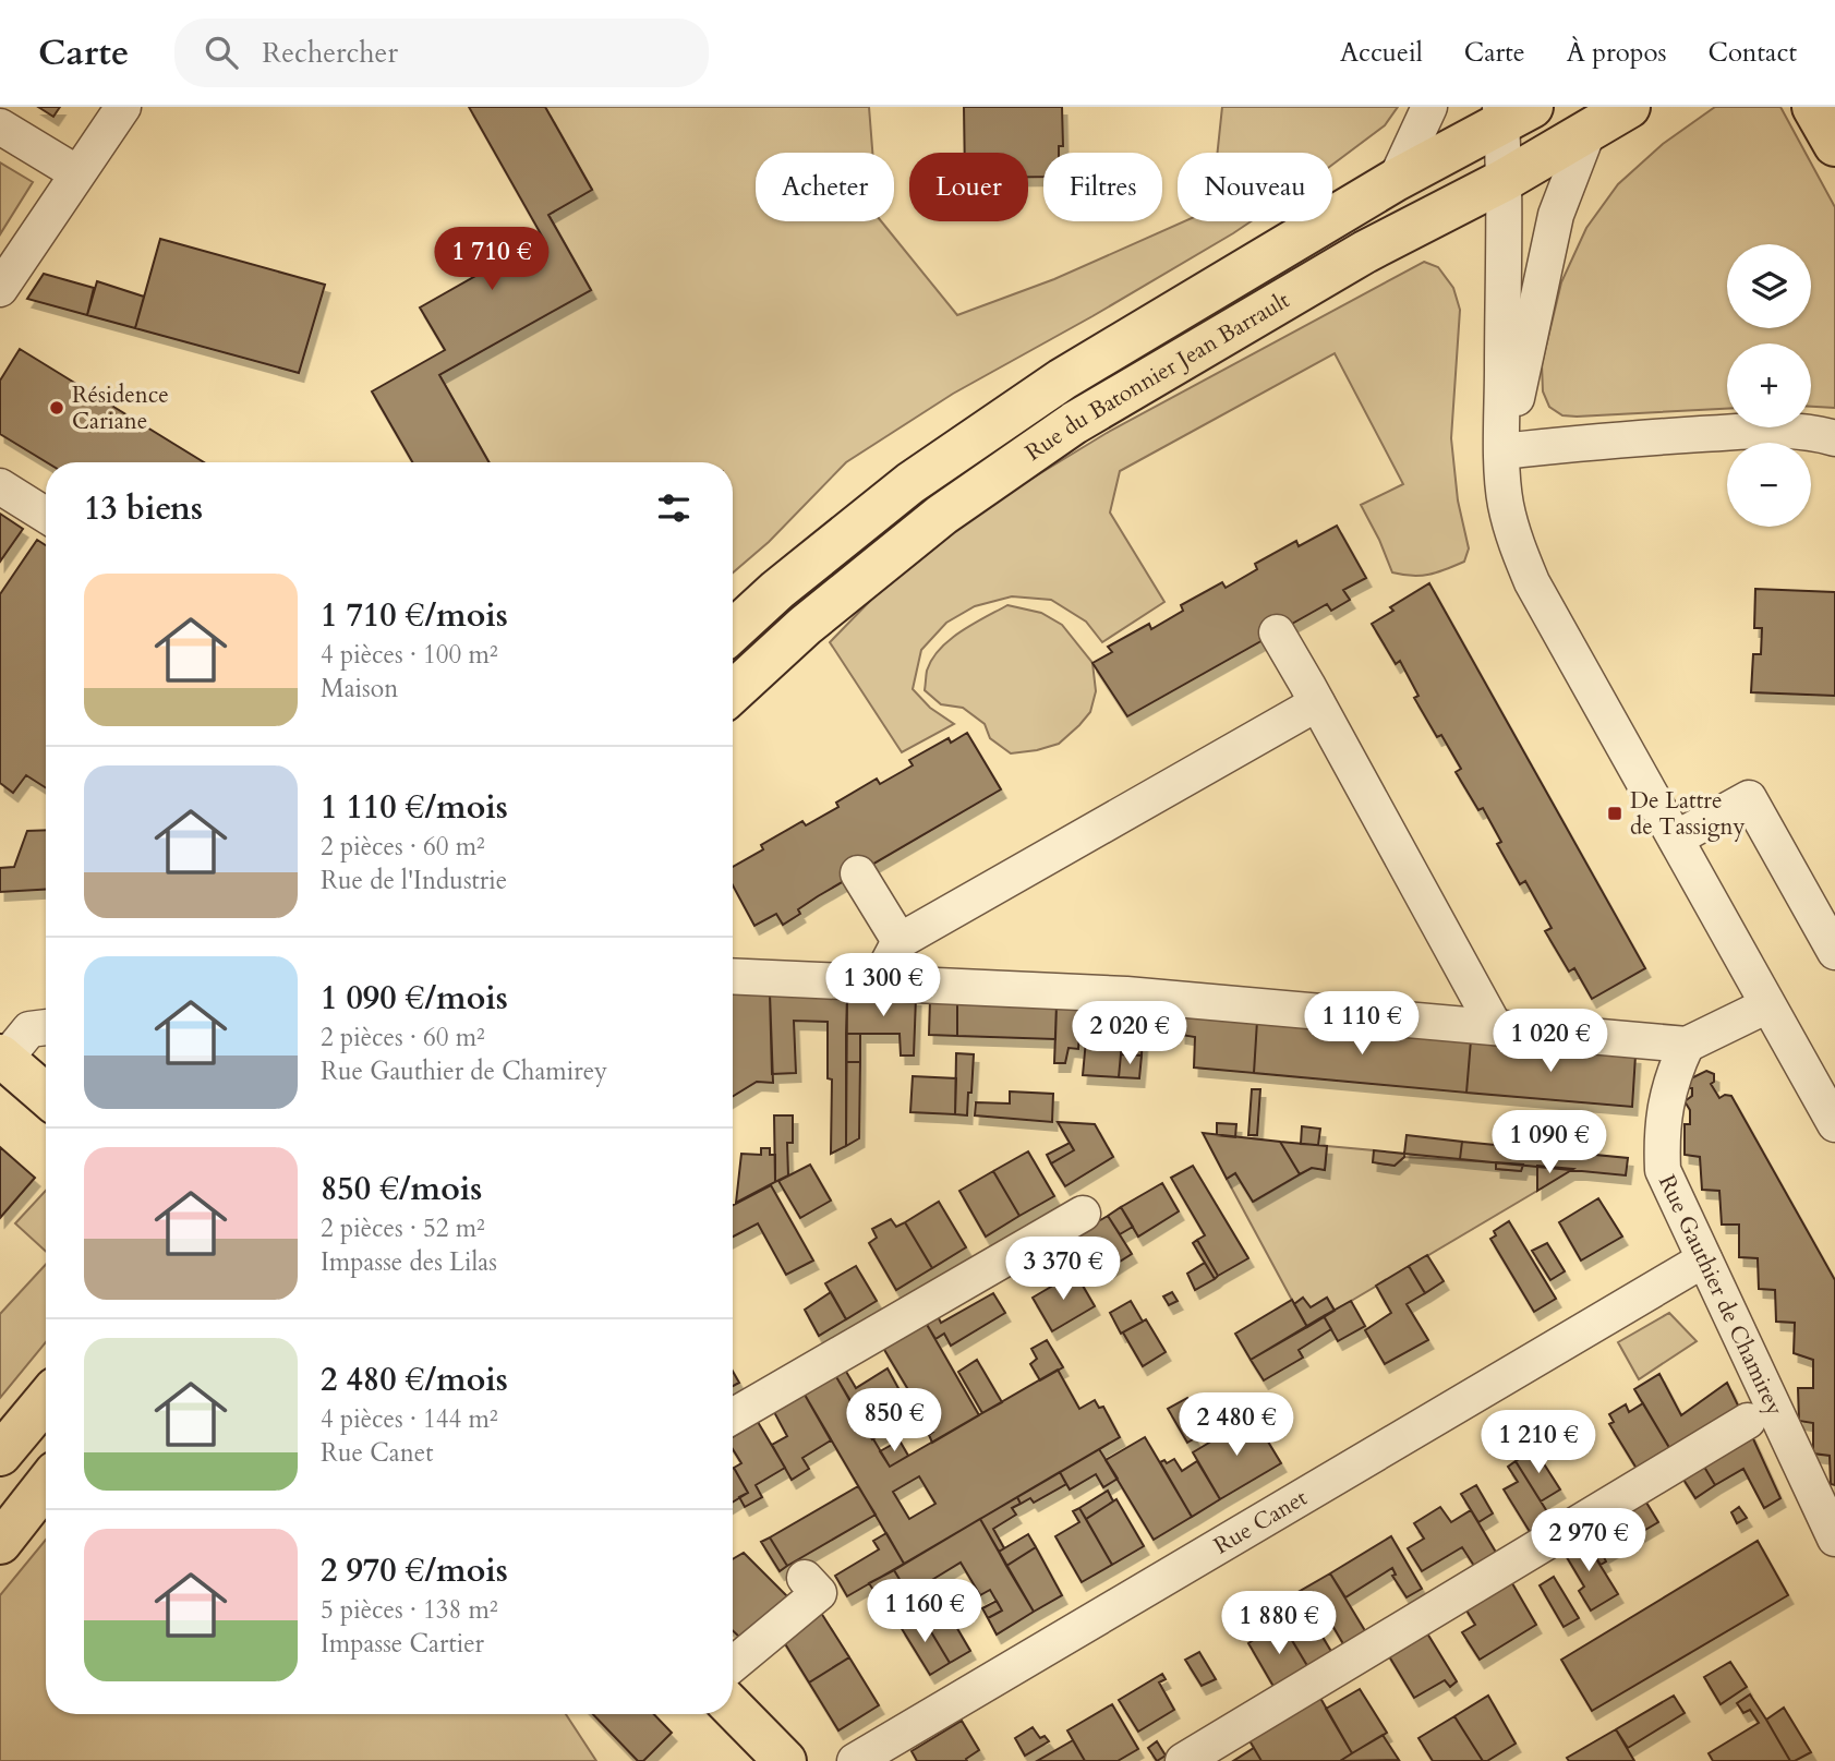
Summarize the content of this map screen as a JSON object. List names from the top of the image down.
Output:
{
  "streets": {
    "main road": ["Rue du Batonnier Jean Barrault"],
    "street": ["Rue Gauthier de Chamirey", "Rue Canet"]
  },
  "crossings": [
    ["Rue Gauthier de Chamirey", "Rue Canet"]
  ],
  "places": {
    "other": ["Résidence Cariane"],
    "transit": ["De Lattre de Tassigny"]
  },
  "page": {
    "header": "Carte",
    "search": "Rechercher",
    "nav": [
      "Accueil",
      "Carte",
      "À propos",
      "Contact"
    ],
    "chip": [
      "Acheter",
      "Louer",
      "Filtres",
      "Nouveau"
    ],
    "price": [
      "1 710 €",
      "1 300 €",
      "1 110 €",
      "2 020 €",
      "1 020 €",
      "1 090 €",
      "3 370 €",
      "850 €",
      "2 480 €",
      "1 210 €",
      "2 970 €",
      "1 160 €",
      "1 880 €"
    ],
    "map_buttons": ["+", "−"],
    "heading": "13 biens",
    "list": [
      {
        "name": "1 710 €/mois",
        "note": "4 pièces · 100 m² · Maison"
      },
      {
        "name": "1 110 €/mois",
        "note": "2 pièces · 60 m² · Rue de l'Industrie"
      },
      {
        "name": "1 090 €/mois",
        "note": "2 pièces · 60 m² · Rue Gauthier de Chamirey"
      },
      {
        "name": "850 €/mois",
        "note": "2 pièces · 52 m² · Impasse des Lilas"
      },
      {
        "name": "2 480 €/mois",
        "note": "4 pièces · 144 m² · Rue Canet"
      },
      {
        "name": "2 970 €/mois",
        "note": "5 pièces · 138 m² · Impasse Cartier"
      }
    ]
  }
}
